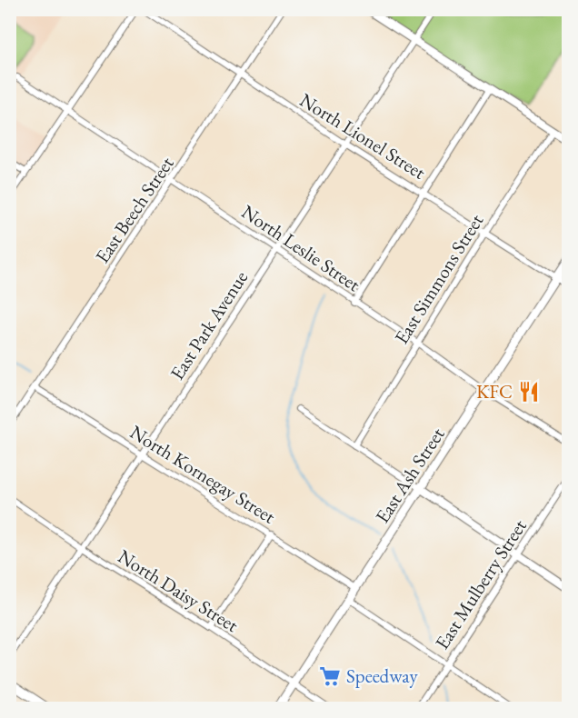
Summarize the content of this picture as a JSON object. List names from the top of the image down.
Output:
{
  "streets": {
    "main road": ["East Ash Street"],
    "street": [
      "North Lionel Street",
      "East Beech Street",
      "North Leslie Street",
      "East Simmons Street",
      "East Park Avenue",
      "North Kornegay Street",
      "East Mulberry Street",
      "North Daisy Street"
    ]
  },
  "crossings": [
    ["North Lionel Street", "East Beech Street"],
    ["North Lionel Street", "East Simmons Street"],
    ["North Lionel Street", "East Park Avenue"],
    ["North Lionel Street", "East Ash Street"],
    ["East Beech Street", "North Leslie Street"],
    ["East Beech Street", "North Kornegay Street"],
    ["North Leslie Street", "East Simmons Street"],
    ["North Leslie Street", "East Park Avenue"],
    ["North Leslie Street", "East Ash Street"],
    ["East Park Avenue", "North Kornegay Street"],
    ["East Park Avenue", "North Daisy Street"],
    ["North Kornegay Street", "East Ash Street"],
    ["East Ash Street", "North Daisy Street"]
  ],
  "places": {
    "restaurant": ["KFC"],
    "supermarket": ["Speedway"]
  }
}
